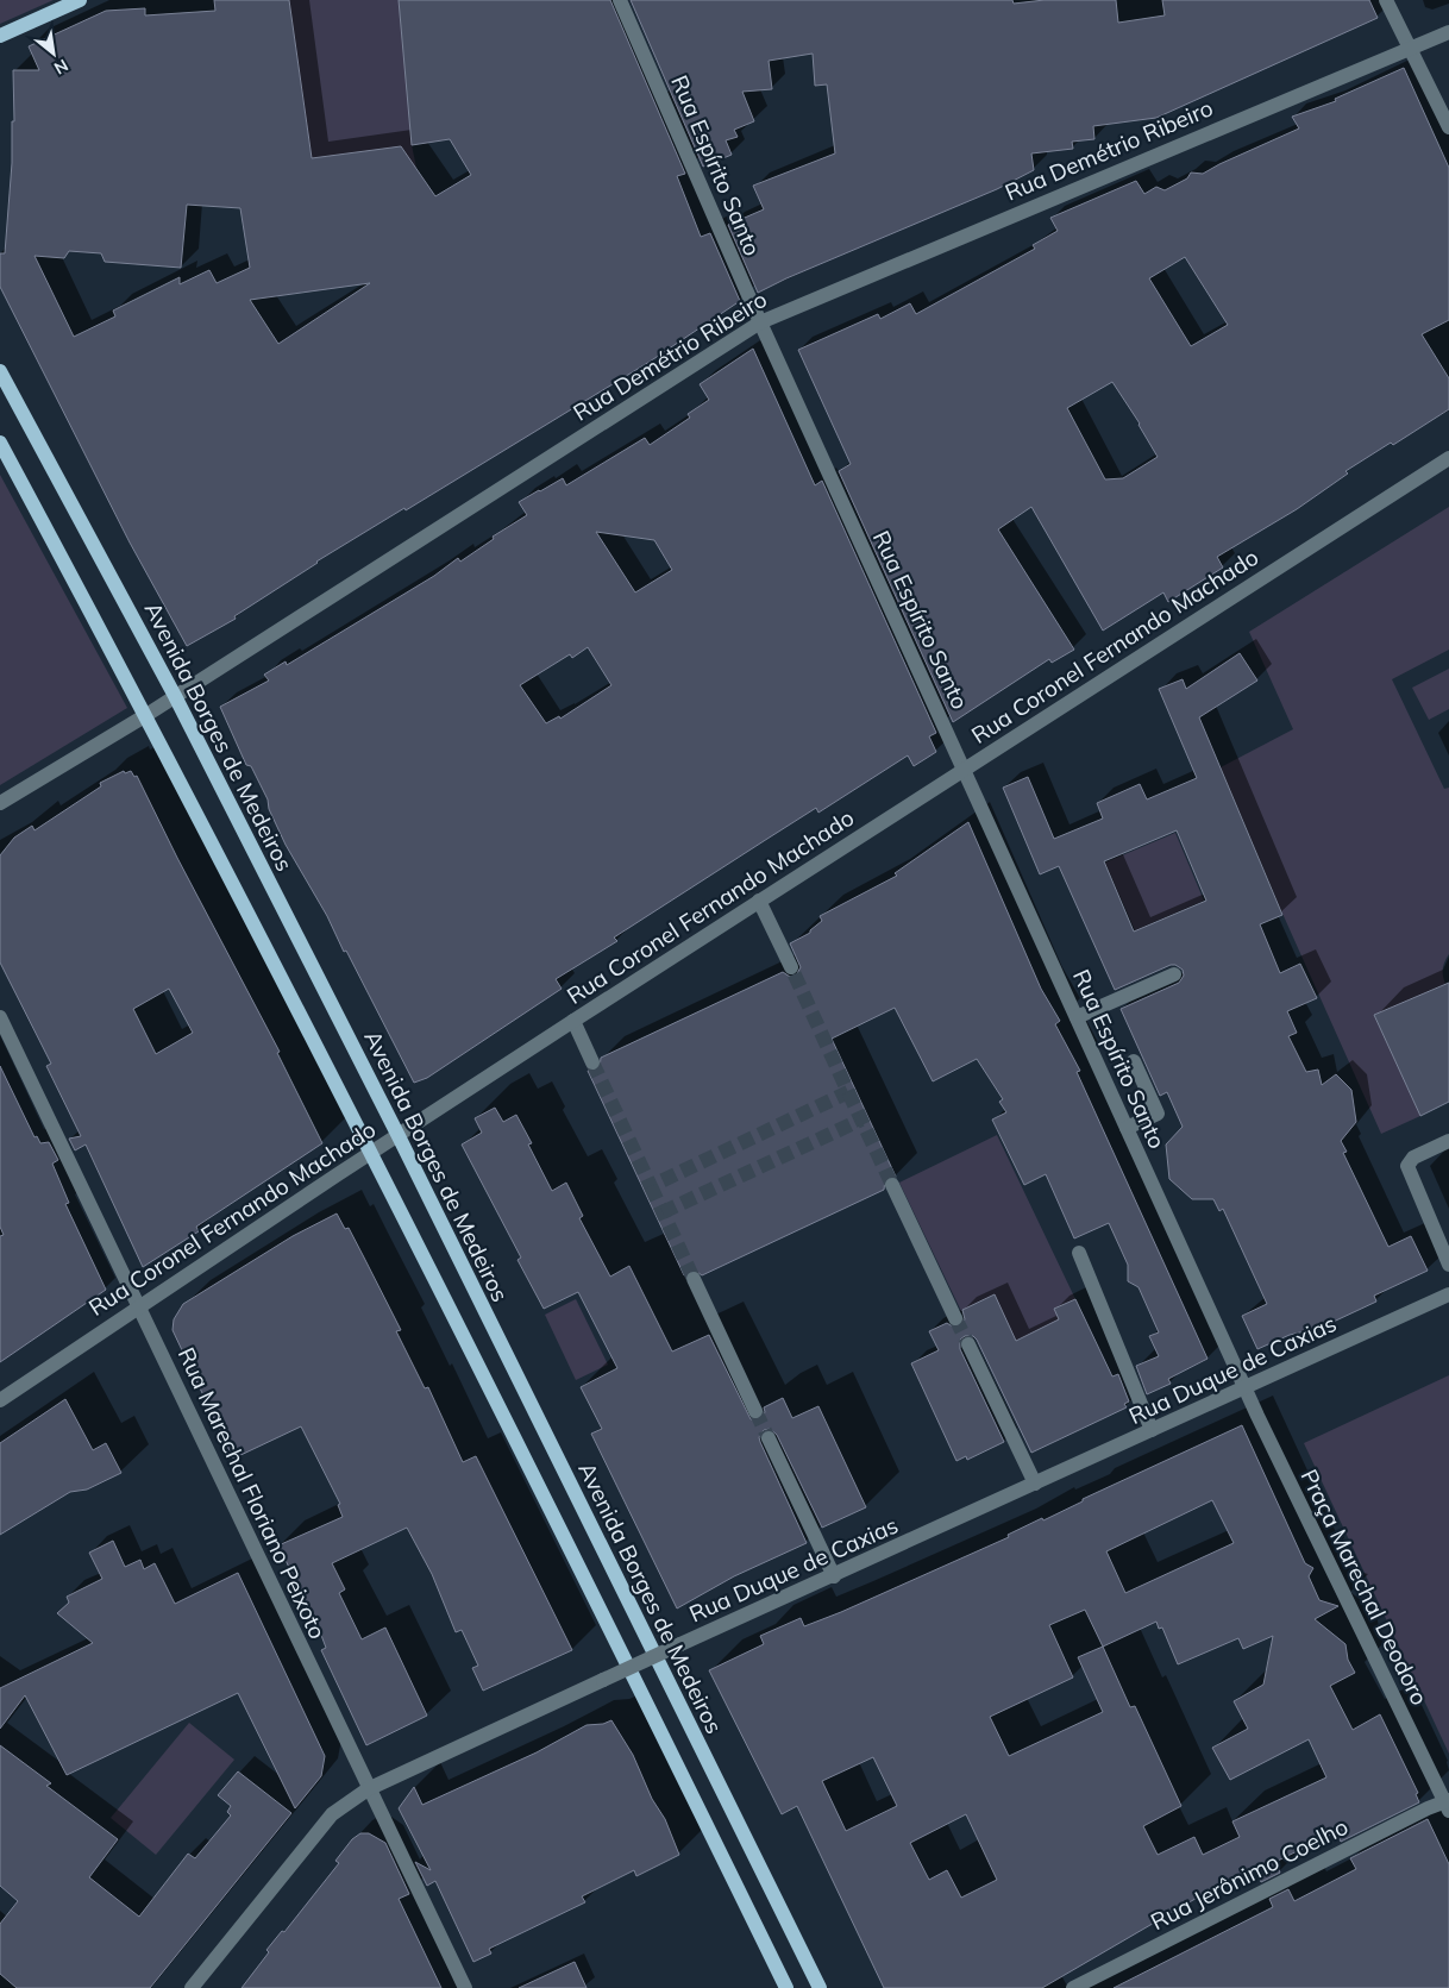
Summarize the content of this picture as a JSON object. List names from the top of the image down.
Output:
{
  "streets": {
    "main road": ["Avenida Borges de Medeiros"],
    "street": [
      "Rua Demétrio Ribeiro",
      "Rua Espírito Santo",
      "Rua Coronel Fernando Machado",
      "Rua Duque de Caxias",
      "Rua Marechal Floriano Peixoto",
      "Praça Marechal Deodoro",
      "Rua Jerônimo Coelho"
    ]
  },
  "crossings": [
    ["Rua Demétrio Ribeiro", "Rua Espírito Santo"],
    ["Rua Demétrio Ribeiro", "Avenida Borges de Medeiros"],
    ["Rua Espírito Santo", "Rua Coronel Fernando Machado"],
    ["Rua Espírito Santo", "Rua Duque de Caxias"],
    ["Rua Espírito Santo", "Praça Marechal Deodoro"],
    ["Rua Coronel Fernando Machado", "Avenida Borges de Medeiros"],
    ["Rua Coronel Fernando Machado", "Rua Marechal Floriano Peixoto"],
    ["Rua Duque de Caxias", "Rua Marechal Floriano Peixoto"],
    ["Rua Duque de Caxias", "Praça Marechal Deodoro"],
    ["Praça Marechal Deodoro", "Rua Jerônimo Coelho"]
  ],
  "north": "bottom right"
}
